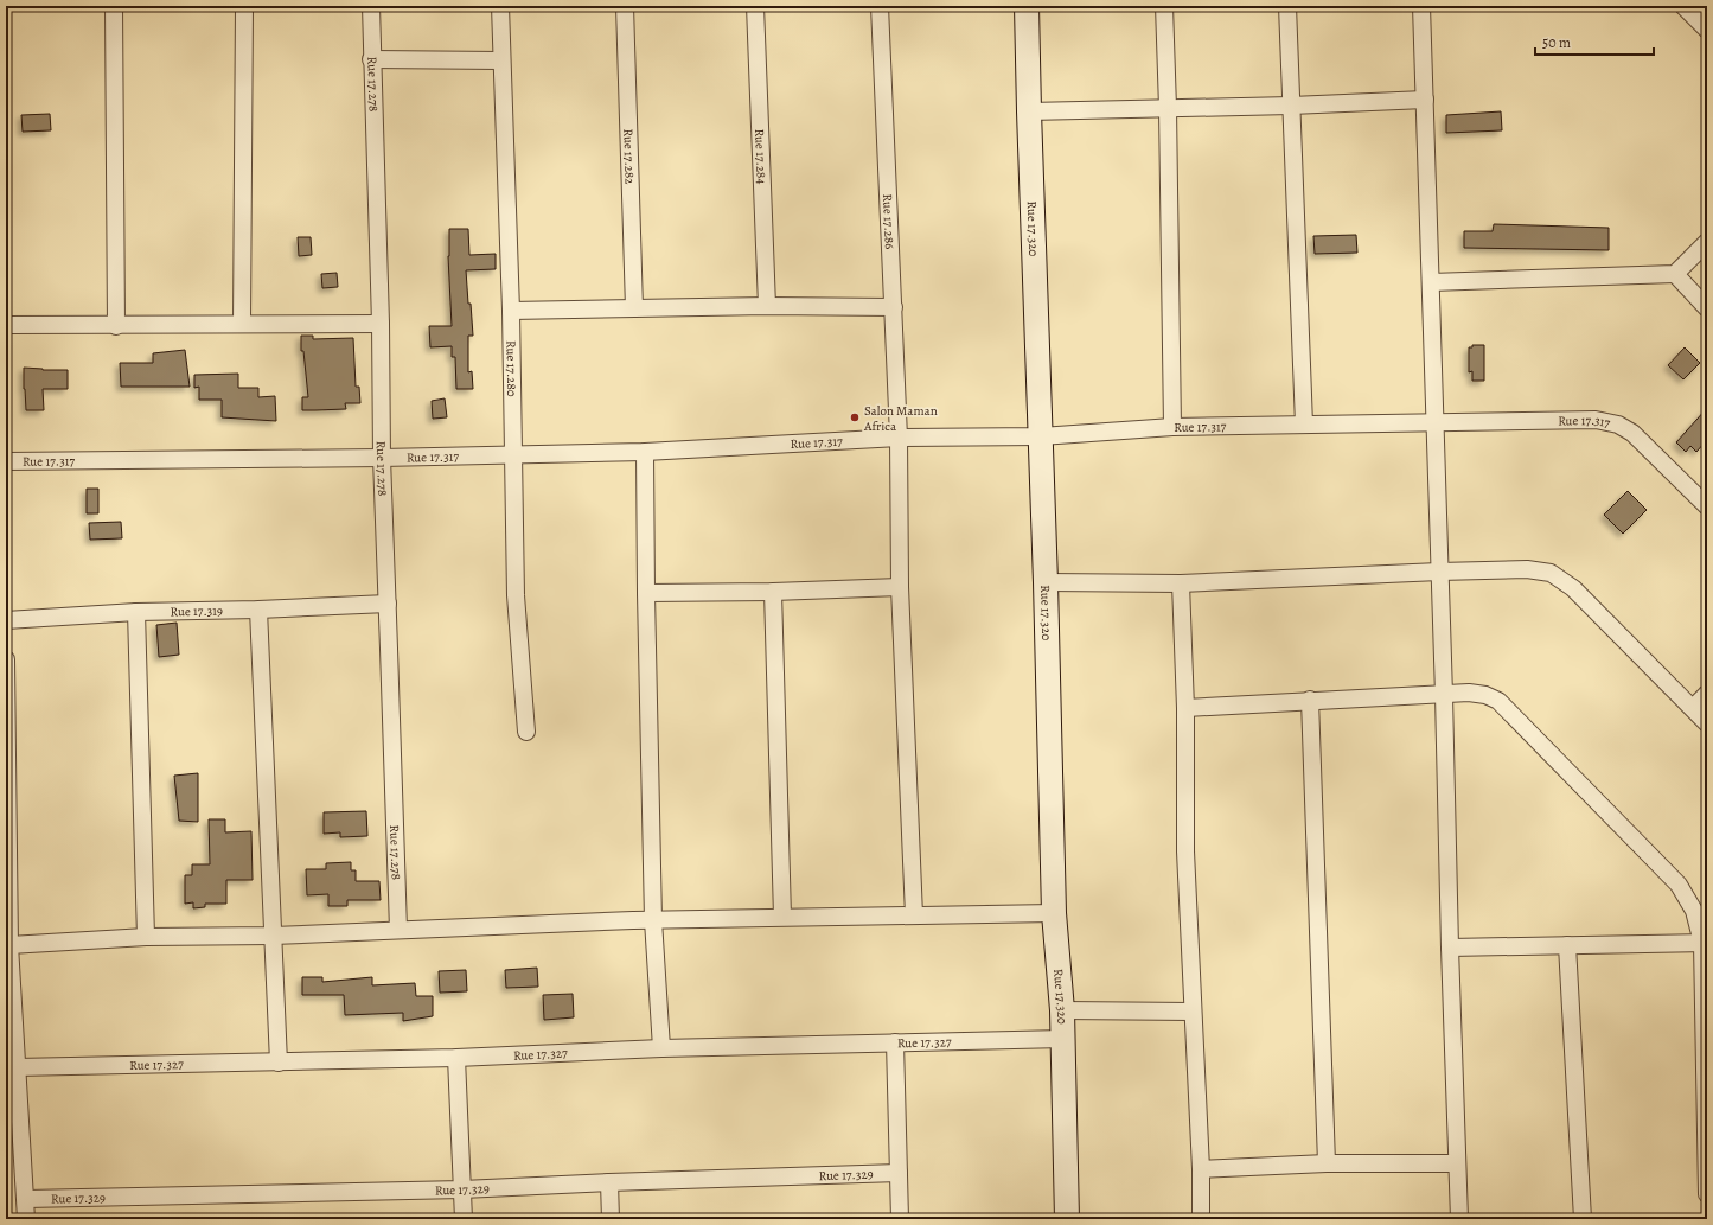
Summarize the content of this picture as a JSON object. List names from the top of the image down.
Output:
{
  "streets": {
    "street": [
      "Rue 17.278",
      "Rue 17.282",
      "Rue 17.284",
      "Rue 17.286",
      "Rue 17.320",
      "Rue 17.280",
      "Rue 17.317",
      "Rue 17.319",
      "Rue 17.327",
      "Rue 17.329"
    ]
  },
  "crossings": [
    ["Rue 17.278", "Rue 17.317"],
    ["Rue 17.278", "Rue 17.319"],
    ["Rue 17.286", "Rue 17.317"],
    ["Rue 17.320", "Rue 17.317"],
    ["Rue 17.320", "Rue 17.327"],
    ["Rue 17.280", "Rue 17.317"]
  ],
  "places": ["Salon Maman Africa"],
  "scale_bar": "50 m"
}
